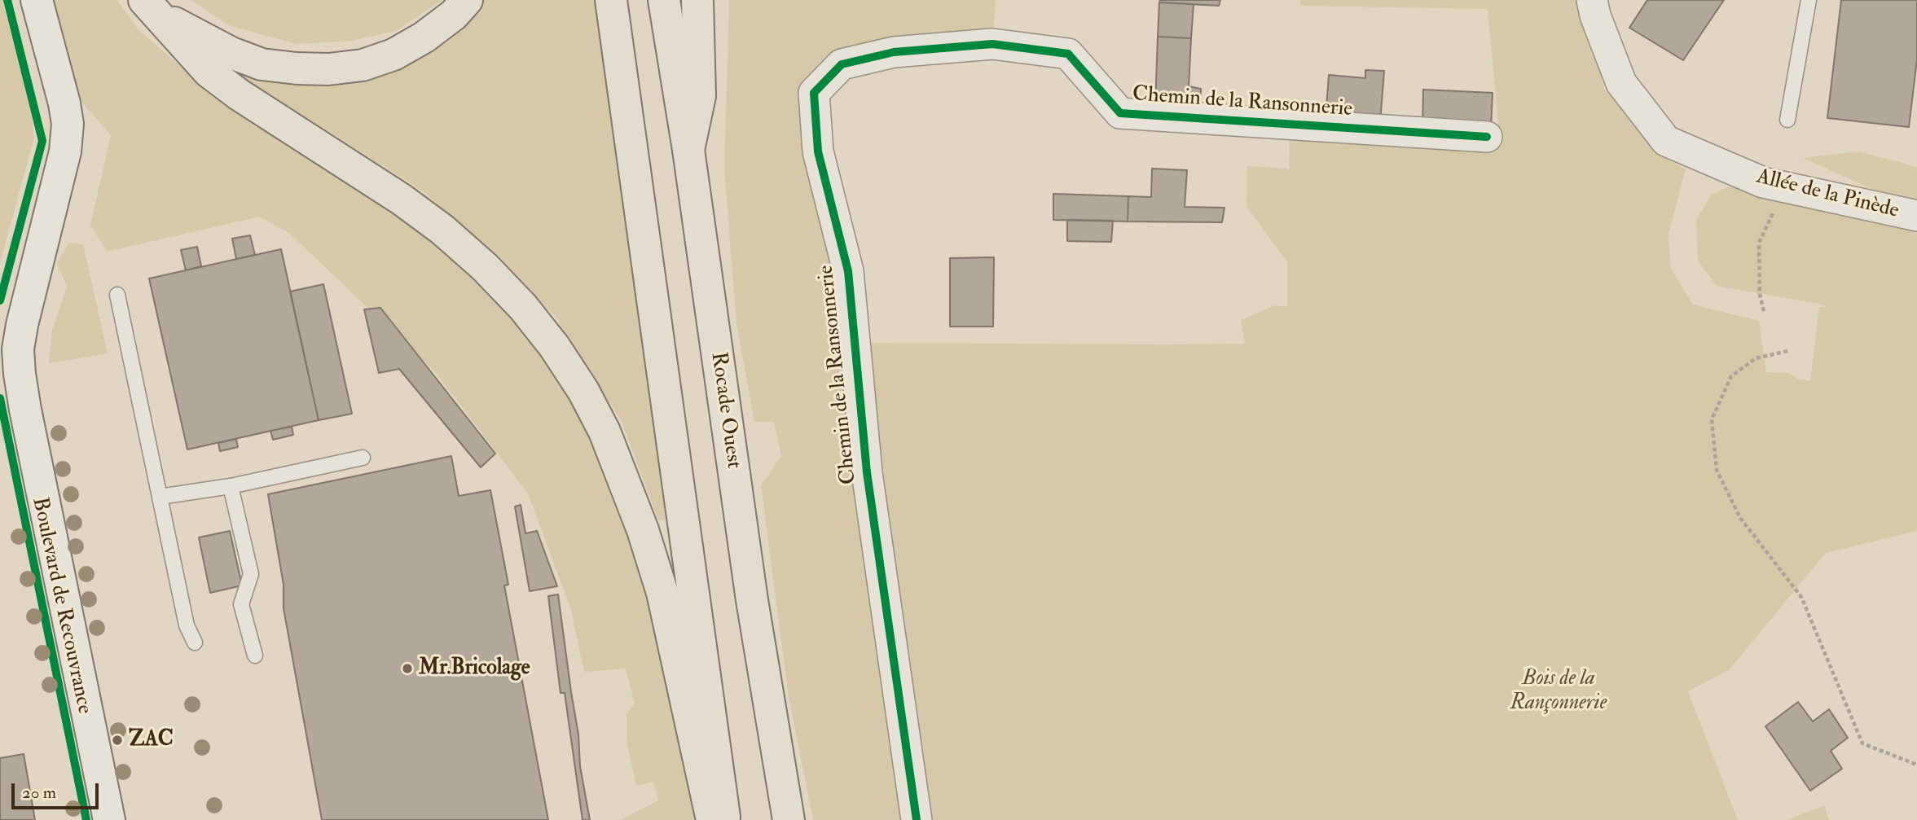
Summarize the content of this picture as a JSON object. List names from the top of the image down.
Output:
{
  "streets": {
    "main road": ["Rocade Ouest"],
    "street": ["Chemin de la Ransonnerie", "Allée de la Pinède", "Boulevard de Recouvrance"]
  },
  "parks": ["Bois de la Rançonnerie"],
  "places": ["Mr.Bricolage", "ZAC"],
  "scale_bar": "20 m"
}
